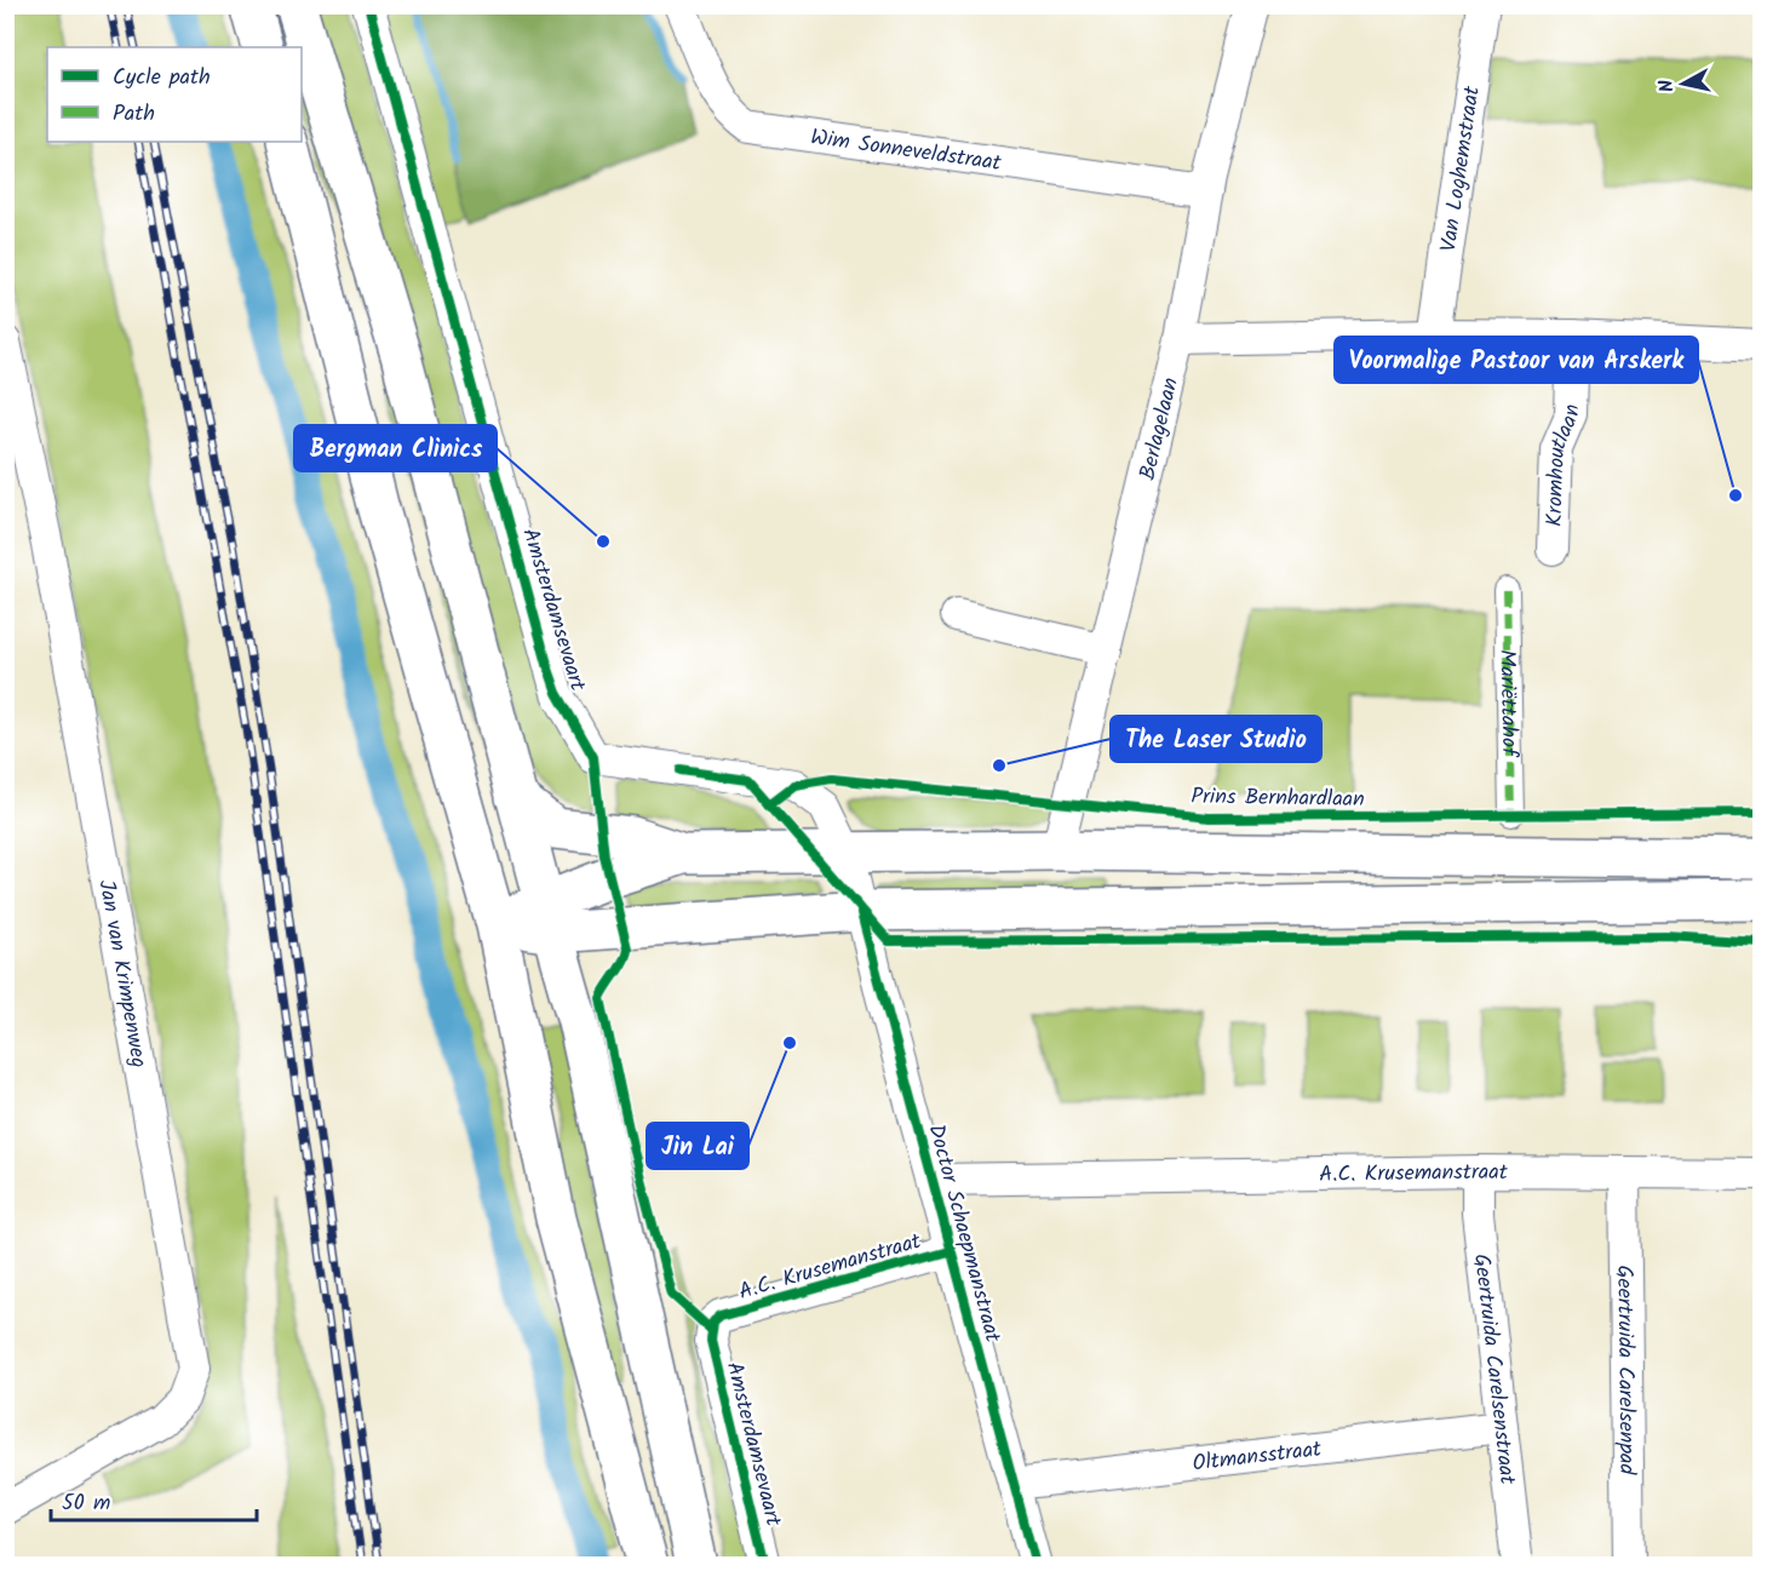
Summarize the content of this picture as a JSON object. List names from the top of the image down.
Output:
{
  "streets": {
    "street": [
      "Wim Sonneveldstraat",
      "Van Loghemstraat",
      "Berlagelaan",
      "Kromhoutlaan",
      "Amsterdamsevaart",
      "Mariëttahof",
      "Jan van Krimpenweg",
      "A.C. Krusemanstraat",
      "Doctor Schaepmanstraat",
      "Geertruida Carelsenstraat",
      "Geertruida Carelsenpad",
      "Oltmansstraat"
    ],
    "cycle path": ["Prins Bernhardlaan"]
  },
  "crossings": [
    ["Wim Sonneveldstraat", "Berlagelaan"],
    ["Amsterdamsevaart", "A.C. Krusemanstraat"],
    ["Amsterdamsevaart", "Doctor Schaepmanstraat"],
    ["A.C. Krusemanstraat", "Doctor Schaepmanstraat"],
    ["A.C. Krusemanstraat", "Geertruida Carelsenstraat"],
    ["A.C. Krusemanstraat", "Geertruida Carelsenpad"],
    ["Doctor Schaepmanstraat", "Oltmansstraat"],
    ["Geertruida Carelsenstraat", "Oltmansstraat"]
  ],
  "places": [
    "Voormalige Pastoor van Arskerk",
    "Bergman Clinics",
    "The Laser Studio",
    "Jin Lai"
  ],
  "legend": ["Cycle path", "Path"],
  "scale_bar": "50 m",
  "north": "left"
}
